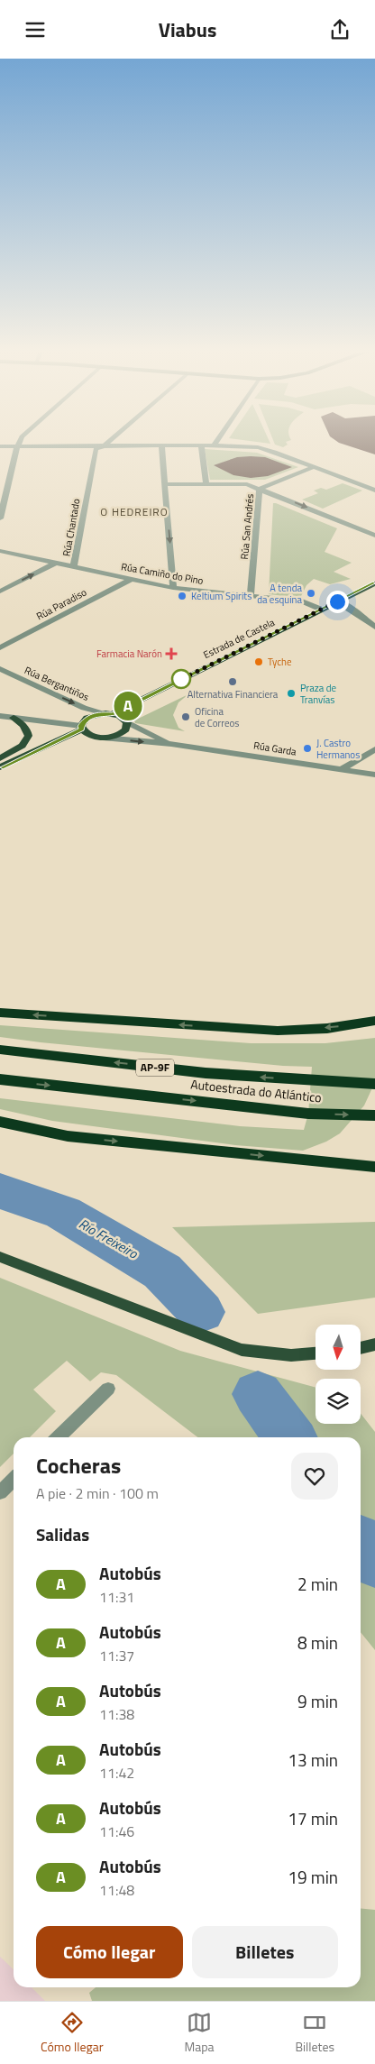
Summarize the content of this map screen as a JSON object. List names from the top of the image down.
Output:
{
  "streets": {
    "highway": ["AP-9F", "Autoestrada do Atlántico"],
    "main road": ["Estrada de Castela"],
    "street": [
      "Rúa San Andrés",
      "Rúa Chantado",
      "Rúa Camiño do Pino",
      "Rúa Paradiso",
      "Rúa Bergantiños",
      "Rúa Garda"
    ]
  },
  "crossings": [
    ["Rúa San Andrés", "Rúa Camiño do Pino"],
    ["Rúa Chantado", "Rúa Camiño do Pino"],
    ["Rúa Camiño do Pino", "Rúa Paradiso"],
    ["Rúa Camiño do Pino", "Estrada de Castela"],
    ["Estrada de Castela", "Rúa Bergantiños"]
  ],
  "districts": ["O HEDREIRO"],
  "water": ["Río Freixeiro"],
  "places": {
    "other": [
      "A tenda da esquina",
      "Keltium Spirits",
      "Tyche",
      "Alternativa Financiera",
      "Praza de Tranvías",
      "Oficina de Correos",
      "J. Castro Hermanos"
    ],
    "health": ["Farmacia Narón"]
  },
  "lines": ["bus line A"],
  "north": "bottom",
  "page": {
    "header": "Viabus",
    "on_map": "A",
    "heading": [
      ["Cocheras", "A pie · 2 min · 100 m"],
      "Salidas"
    ],
    "list": [
      {
        "mark": "A",
        "name": "Autobús",
        "note": "11:31",
        "value": "2 min"
      },
      {
        "mark": "A",
        "name": "Autobús",
        "note": "11:37",
        "value": "8 min"
      },
      {
        "mark": "A",
        "name": "Autobús",
        "note": "11:38",
        "value": "9 min"
      },
      {
        "mark": "A",
        "name": "Autobús",
        "note": "11:42",
        "value": "13 min"
      },
      {
        "mark": "A",
        "name": "Autobús",
        "note": "11:46",
        "value": "17 min"
      },
      {
        "mark": "A",
        "name": "Autobús",
        "note": "11:48",
        "value": "19 min"
      }
    ],
    "buttons": ["Cómo llegar", "Billetes"],
    "tabs": ["Cómo llegar", "Mapa", "Billetes"]
  }
}
